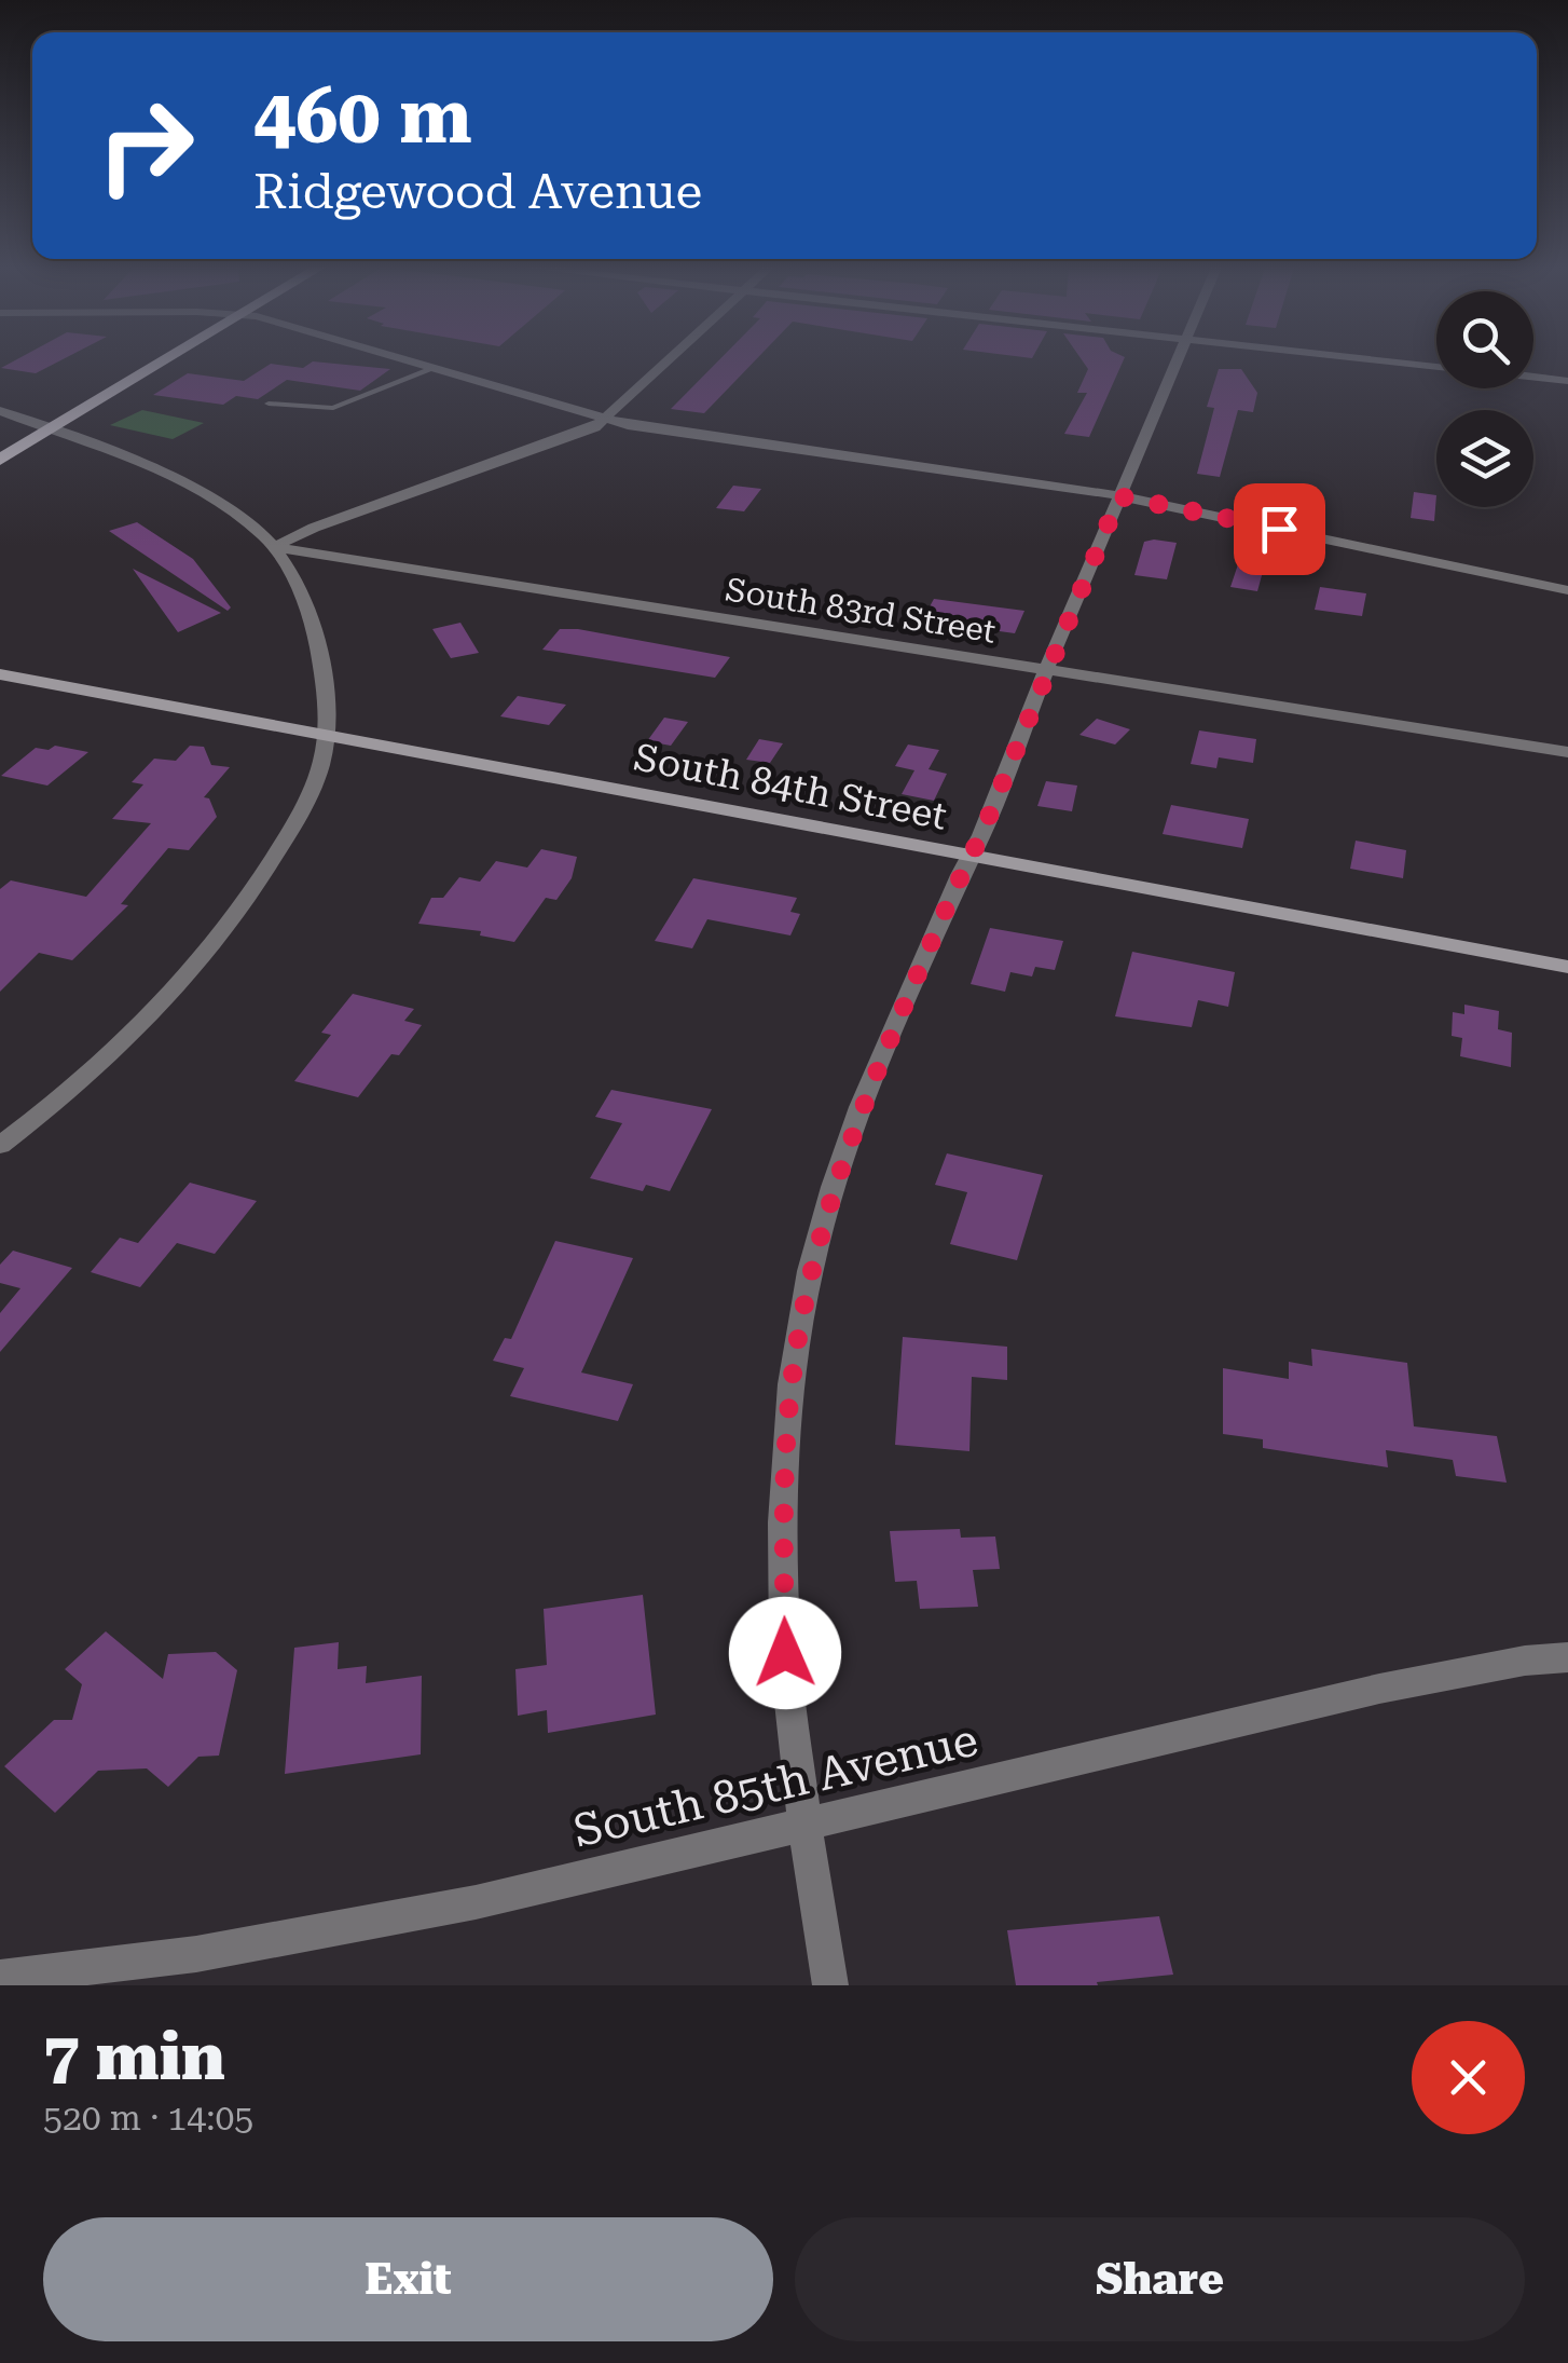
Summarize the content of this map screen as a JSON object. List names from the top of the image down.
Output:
{
  "streets": {
    "main road": ["South 84th Street"],
    "street": ["South 83rd Street", "South 85th Avenue"]
  },
  "page": {
    "turn": ["460 m", "Ridgewood Avenue"],
    "heading": ["7 min", "520 m · 14:05"],
    "buttons": ["Exit", "Share"]
  }
}
